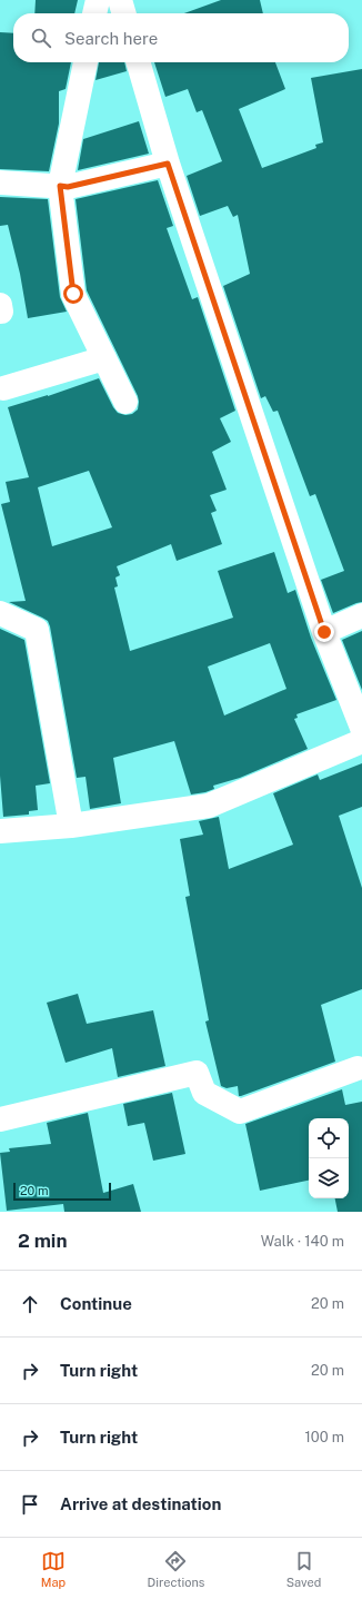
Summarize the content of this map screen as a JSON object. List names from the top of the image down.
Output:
{
  "scale_bar": "20 m",
  "page": {
    "search": "Search here",
    "scale": "20 m",
    "heading": ["2 min", "Walk · 140 m"],
    "list": [
      ["Continue", "20 m"],
      ["Turn right", "20 m"],
      ["Turn right", "100 m"],
      "Arrive at destination"
    ],
    "nav": ["Map", "Directions", "Saved"]
  }
}
